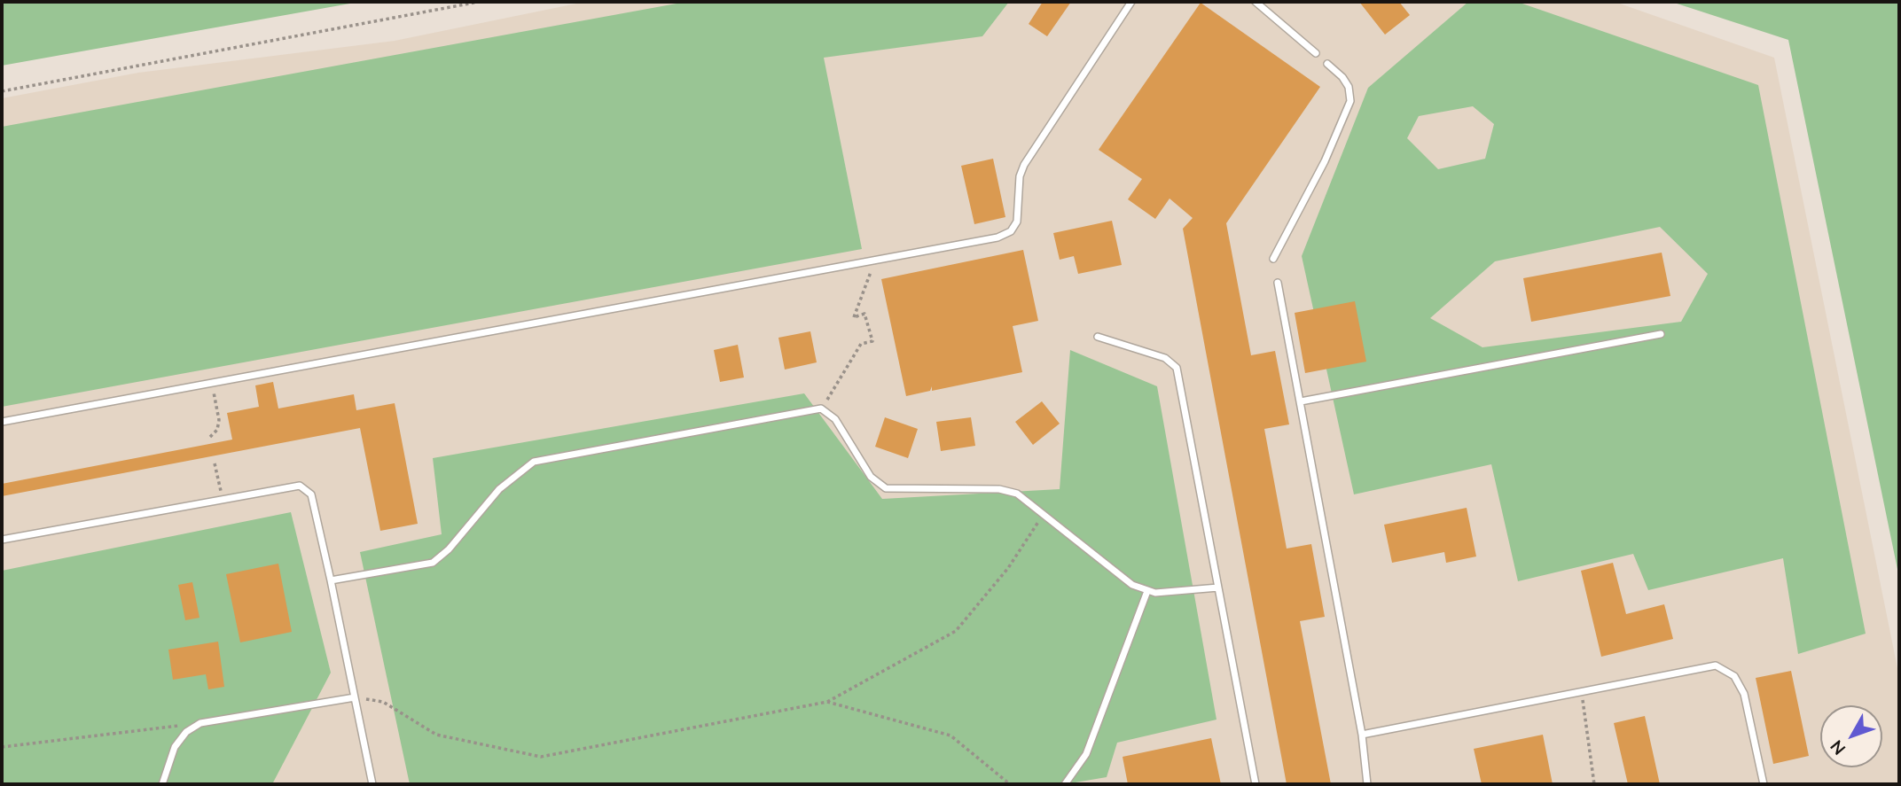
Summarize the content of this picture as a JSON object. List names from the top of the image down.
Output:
{
  "north": "bottom left"
}
